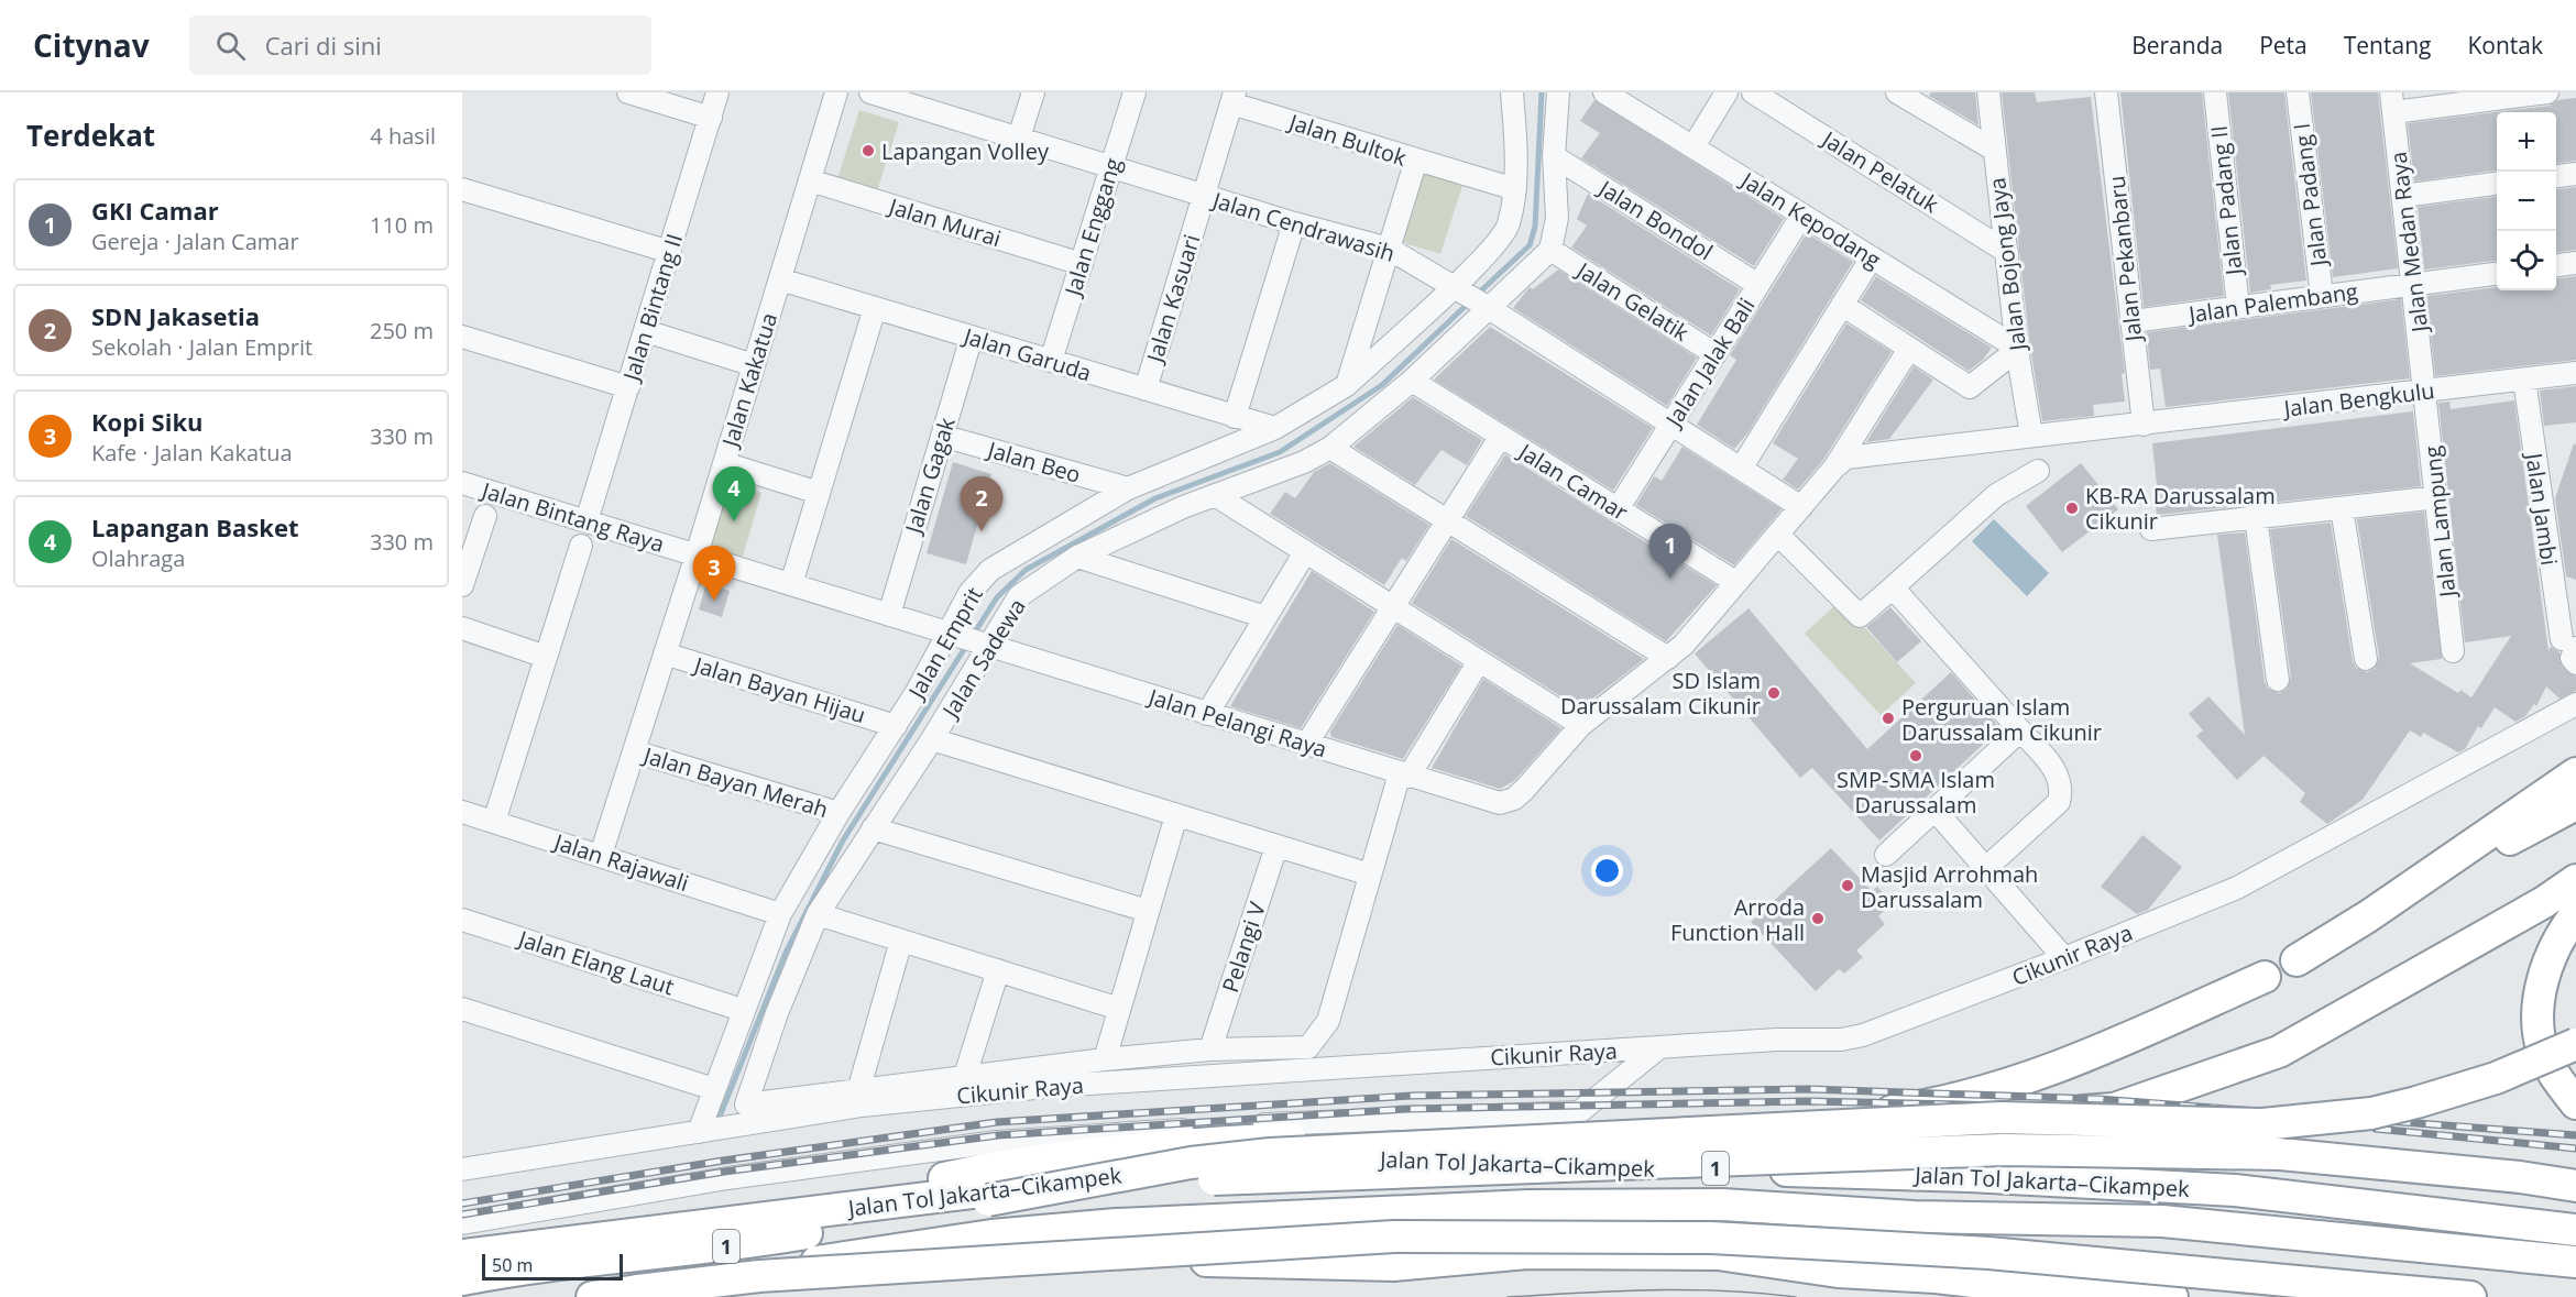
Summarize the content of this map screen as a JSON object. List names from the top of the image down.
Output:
{
  "streets": {
    "highway": ["Jalan Tol Jakarta–Cikampek", "1"],
    "street": [
      "Jalan Bultok",
      "Jalan Pelatuk",
      "Jalan Padang I",
      "Jalan Padang II",
      "Jalan Bondol",
      "Jalan Kepodang",
      "Jalan Murai",
      "Jalan Enggang",
      "Jalan Cendrawasih",
      "Jalan Medan Raya",
      "Jalan Pekanbaru",
      "Jalan Bojong Jaya",
      "Jalan Kasuari",
      "Jalan Gelatik",
      "Jalan Palembang",
      "Jalan Bintang II",
      "Jalan Garuda",
      "Jalan Jalak Bali",
      "Jalan Kakatua",
      "Jalan Bengkulu",
      "Jalan Beo",
      "Jalan Gagak",
      "Jalan Camar",
      "Jalan Jambi",
      "Jalan Bintang Raya",
      "Jalan Lampung",
      "Jalan Emprit",
      "Jalan Sadewa",
      "Jalan Bayan Hijau",
      "Jalan Pelangi Raya",
      "Jalan Bayan Merah",
      "Jalan Rajawali",
      "Pelangi V",
      "Cikunir Raya",
      "Jalan Elang Laut"
    ]
  },
  "crossings": [
    ["Jalan Bultok", "Jalan Cendrawasih"],
    ["Jalan Bultok", "Jalan Kasuari"],
    ["Jalan Pelatuk", "Jalan Bojong Jaya"],
    ["Jalan Padang I", "Jalan Palembang"],
    ["Jalan Padang II", "Jalan Palembang"],
    ["Jalan Bondol", "Jalan Jalak Bali"],
    ["Jalan Kepodang", "Jalan Bojong Jaya"],
    ["Jalan Kepodang", "Jalan Jalak Bali"],
    ["Jalan Murai", "Jalan Enggang"],
    ["Jalan Murai", "Jalan Kakatua"],
    ["Jalan Enggang", "Jalan Cendrawasih"],
    ["Jalan Enggang", "Jalan Garuda"],
    ["Jalan Cendrawasih", "Jalan Kasuari"],
    ["Jalan Cendrawasih", "Jalan Jalak Bali"],
    ["Jalan Cendrawasih", "Jalan Emprit"],
    ["Jalan Cendrawasih", "Jalan Sadewa"],
    ["Jalan Medan Raya", "Jalan Palembang"],
    ["Jalan Medan Raya", "Jalan Bengkulu"],
    ["Jalan Medan Raya", "Jalan Lampung"],
    ["Jalan Pekanbaru", "Jalan Palembang"],
    ["Jalan Pekanbaru", "Jalan Bengkulu"],
    ["Jalan Bojong Jaya", "Jalan Bengkulu"],
    ["Jalan Kasuari", "Jalan Garuda"],
    ["Jalan Gelatik", "Jalan Jalak Bali"],
    ["Jalan Bintang II", "Jalan Bintang Raya"],
    ["Jalan Garuda", "Jalan Kakatua"],
    ["Jalan Garuda", "Jalan Gagak"],
    ["Jalan Garuda", "Jalan Emprit"],
    ["Jalan Jalak Bali", "Jalan Camar"],
    ["Jalan Kakatua", "Jalan Bintang Raya"],
    ["Jalan Kakatua", "Jalan Bayan Hijau"],
    ["Jalan Kakatua", "Jalan Bayan Merah"],
    ["Jalan Kakatua", "Jalan Rajawali"],
    ["Jalan Bengkulu", "Jalan Jambi"],
    ["Jalan Bengkulu", "Jalan Lampung"],
    ["Jalan Beo", "Jalan Gagak"],
    ["Jalan Beo", "Jalan Emprit"],
    ["Jalan Gagak", "Jalan Bintang Raya"],
    ["Jalan Camar", "Jalan Sadewa"],
    ["Jalan Bintang Raya", "Jalan Emprit"],
    ["Jalan Bintang Raya", "Jalan Sadewa"],
    ["Jalan Bintang Raya", "Jalan Pelangi Raya"],
    ["Jalan Emprit", "Jalan Sadewa"],
    ["Jalan Emprit", "Jalan Bayan Hijau"],
    ["Jalan Emprit", "Jalan Bayan Merah"],
    ["Jalan Emprit", "Jalan Rajawali"],
    ["Jalan Emprit", "Cikunir Raya"],
    ["Jalan Sadewa", "Jalan Pelangi Raya"]
  ],
  "places": [
    "Lapangan Volley",
    "KB-RA Darussalam Cikunir",
    "SD Islam Darussalam Cikunir",
    "Perguruan Islam Darussalam Cikunir",
    "SMP-SMA Islam Darussalam",
    "Masjid Arrohmah Darussalam",
    "Arroda Function Hall"
  ],
  "scale_bar": "50 m",
  "page": {
    "header": "Citynav",
    "search": "Cari di sini",
    "nav": [
      "Beranda",
      "Peta",
      "Tentang",
      "Kontak"
    ],
    "heading": ["Terdekat", "4 hasil"],
    "map_buttons": ["+", "−"],
    "list": [
      {
        "mark": "1",
        "name": "GKI Camar",
        "note": "Gereja · Jalan Camar",
        "value": "110 m"
      },
      {
        "mark": "2",
        "name": "SDN Jakasetia",
        "note": "Sekolah · Jalan Emprit",
        "value": "250 m"
      },
      {
        "mark": "3",
        "name": "Kopi Siku",
        "note": "Kafe · Jalan Kakatua",
        "value": "330 m"
      },
      {
        "mark": "4",
        "name": "Lapangan Basket",
        "note": "Olahraga",
        "value": "330 m"
      }
    ],
    "pins": [
      "4",
      "2",
      "1",
      "3"
    ],
    "scale": "50 m"
  }
}
